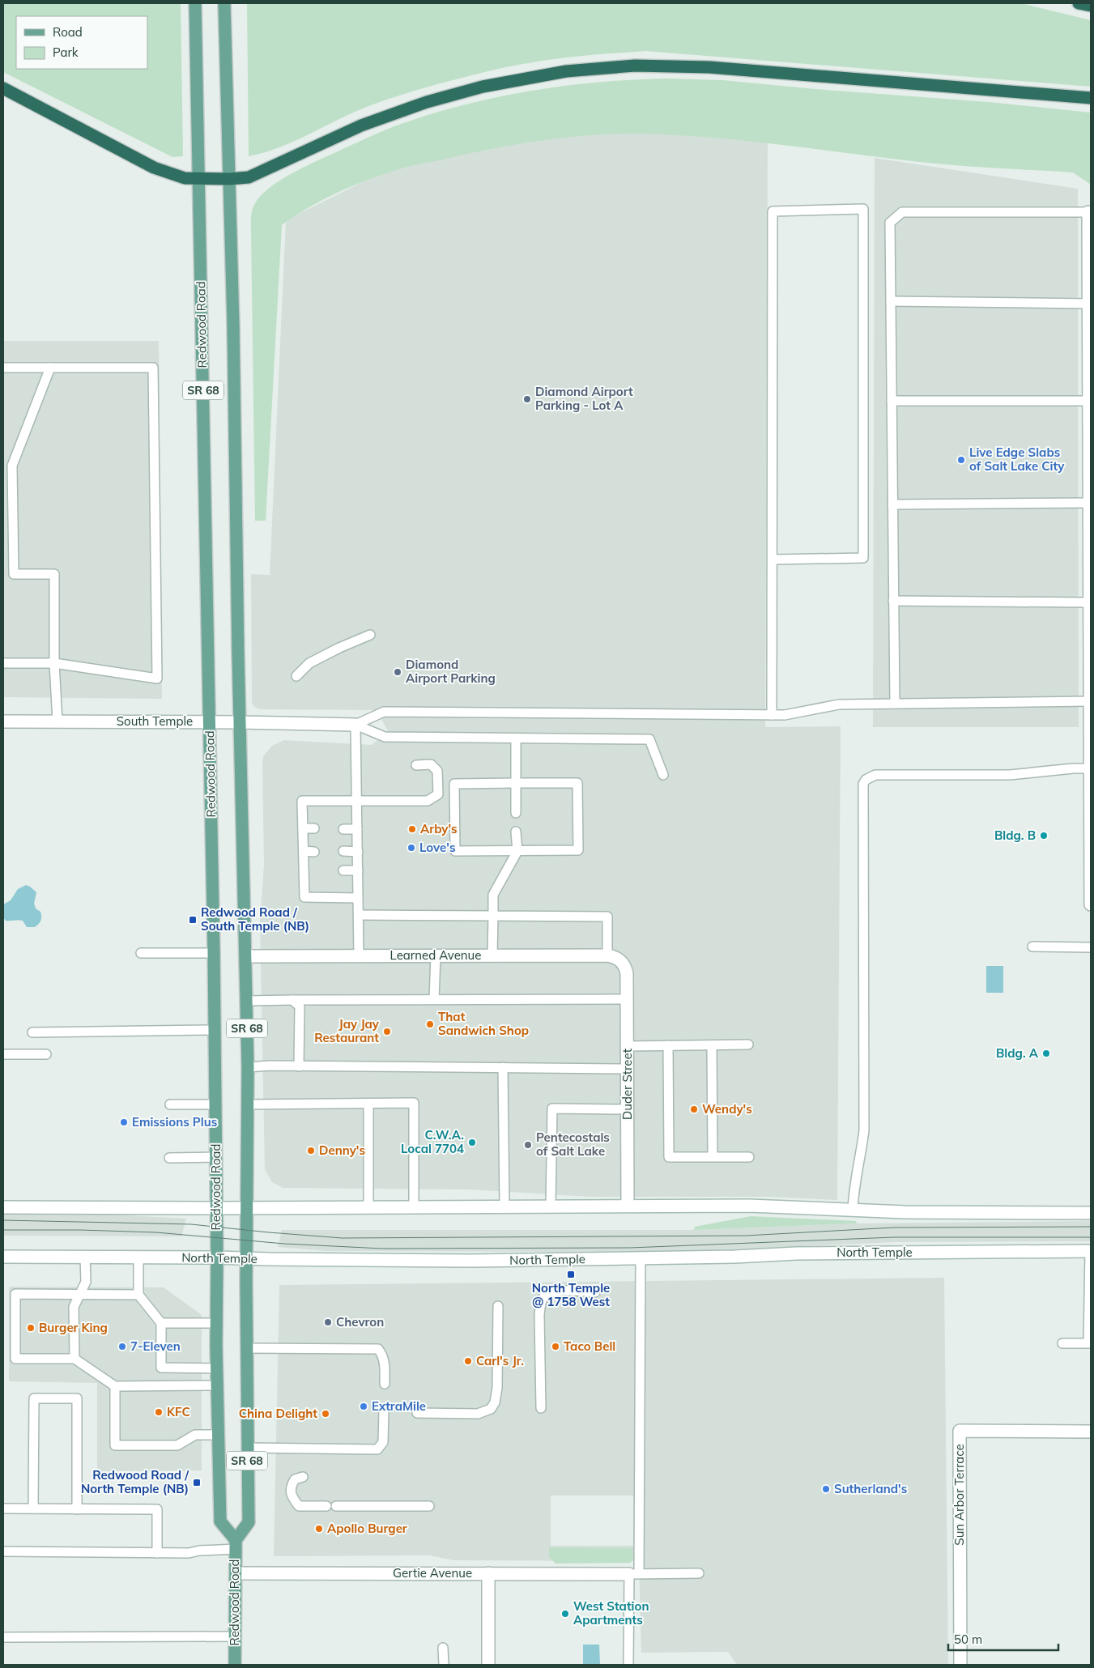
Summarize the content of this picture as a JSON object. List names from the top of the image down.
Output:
{
  "streets": {
    "main road": ["Redwood Road", "SR 68"],
    "street": [
      "South Temple",
      "Learned Avenue",
      "Duder Street",
      "North Temple",
      "Sun Arbor Terrace",
      "Gertie Avenue"
    ]
  },
  "crossings": [
    ["Redwood Road", "SR 68"],
    ["Redwood Road", "South Temple"],
    ["Redwood Road", "North Temple"],
    ["Redwood Road", "Gertie Avenue"],
    ["SR 68", "South Temple"],
    ["SR 68", "Learned Avenue"],
    ["SR 68", "North Temple"],
    ["Learned Avenue", "Duder Street"]
  ],
  "places": {
    "other": [
      "Diamond Airport Parking - Lot A",
      "Live Edge Slabs of Salt Lake City",
      "Diamond Airport Parking",
      "Arby's",
      "Bldg. B",
      "Love's",
      "That Sandwich Shop",
      "Jay Jay Restaurant",
      "Bldg. A",
      "Wendy's",
      "Emissions Plus",
      "C.W.A. Local 7704",
      "Pentecostals of Salt Lake",
      "Denny's",
      "Chevron",
      "Burger King",
      "7-Eleven",
      "Taco Bell",
      "Carl's Jr.",
      "ExtraMile",
      "KFC",
      "China Delight",
      "Sutherland's",
      "Apollo Burger",
      "West Station Apartments"
    ],
    "transit": ["Redwood Road / South Temple (NB)", "North Temple @ 1758 West", "Redwood Road / North Temple (NB)"]
  },
  "legend": ["Road", "Park"],
  "scale_bar": "50 m"
}
